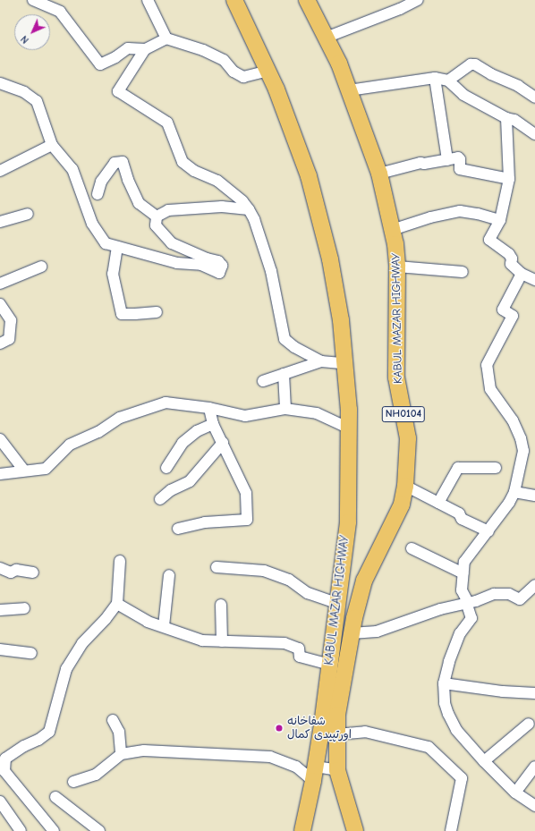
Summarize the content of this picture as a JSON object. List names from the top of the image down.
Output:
{
  "streets": {
    "highway": ["KABUL MAZAR HIGHWAY", "NH0104"]
  },
  "places": ["شفاخانه اورتپیدی کمال"],
  "north": "bottom left"
}
